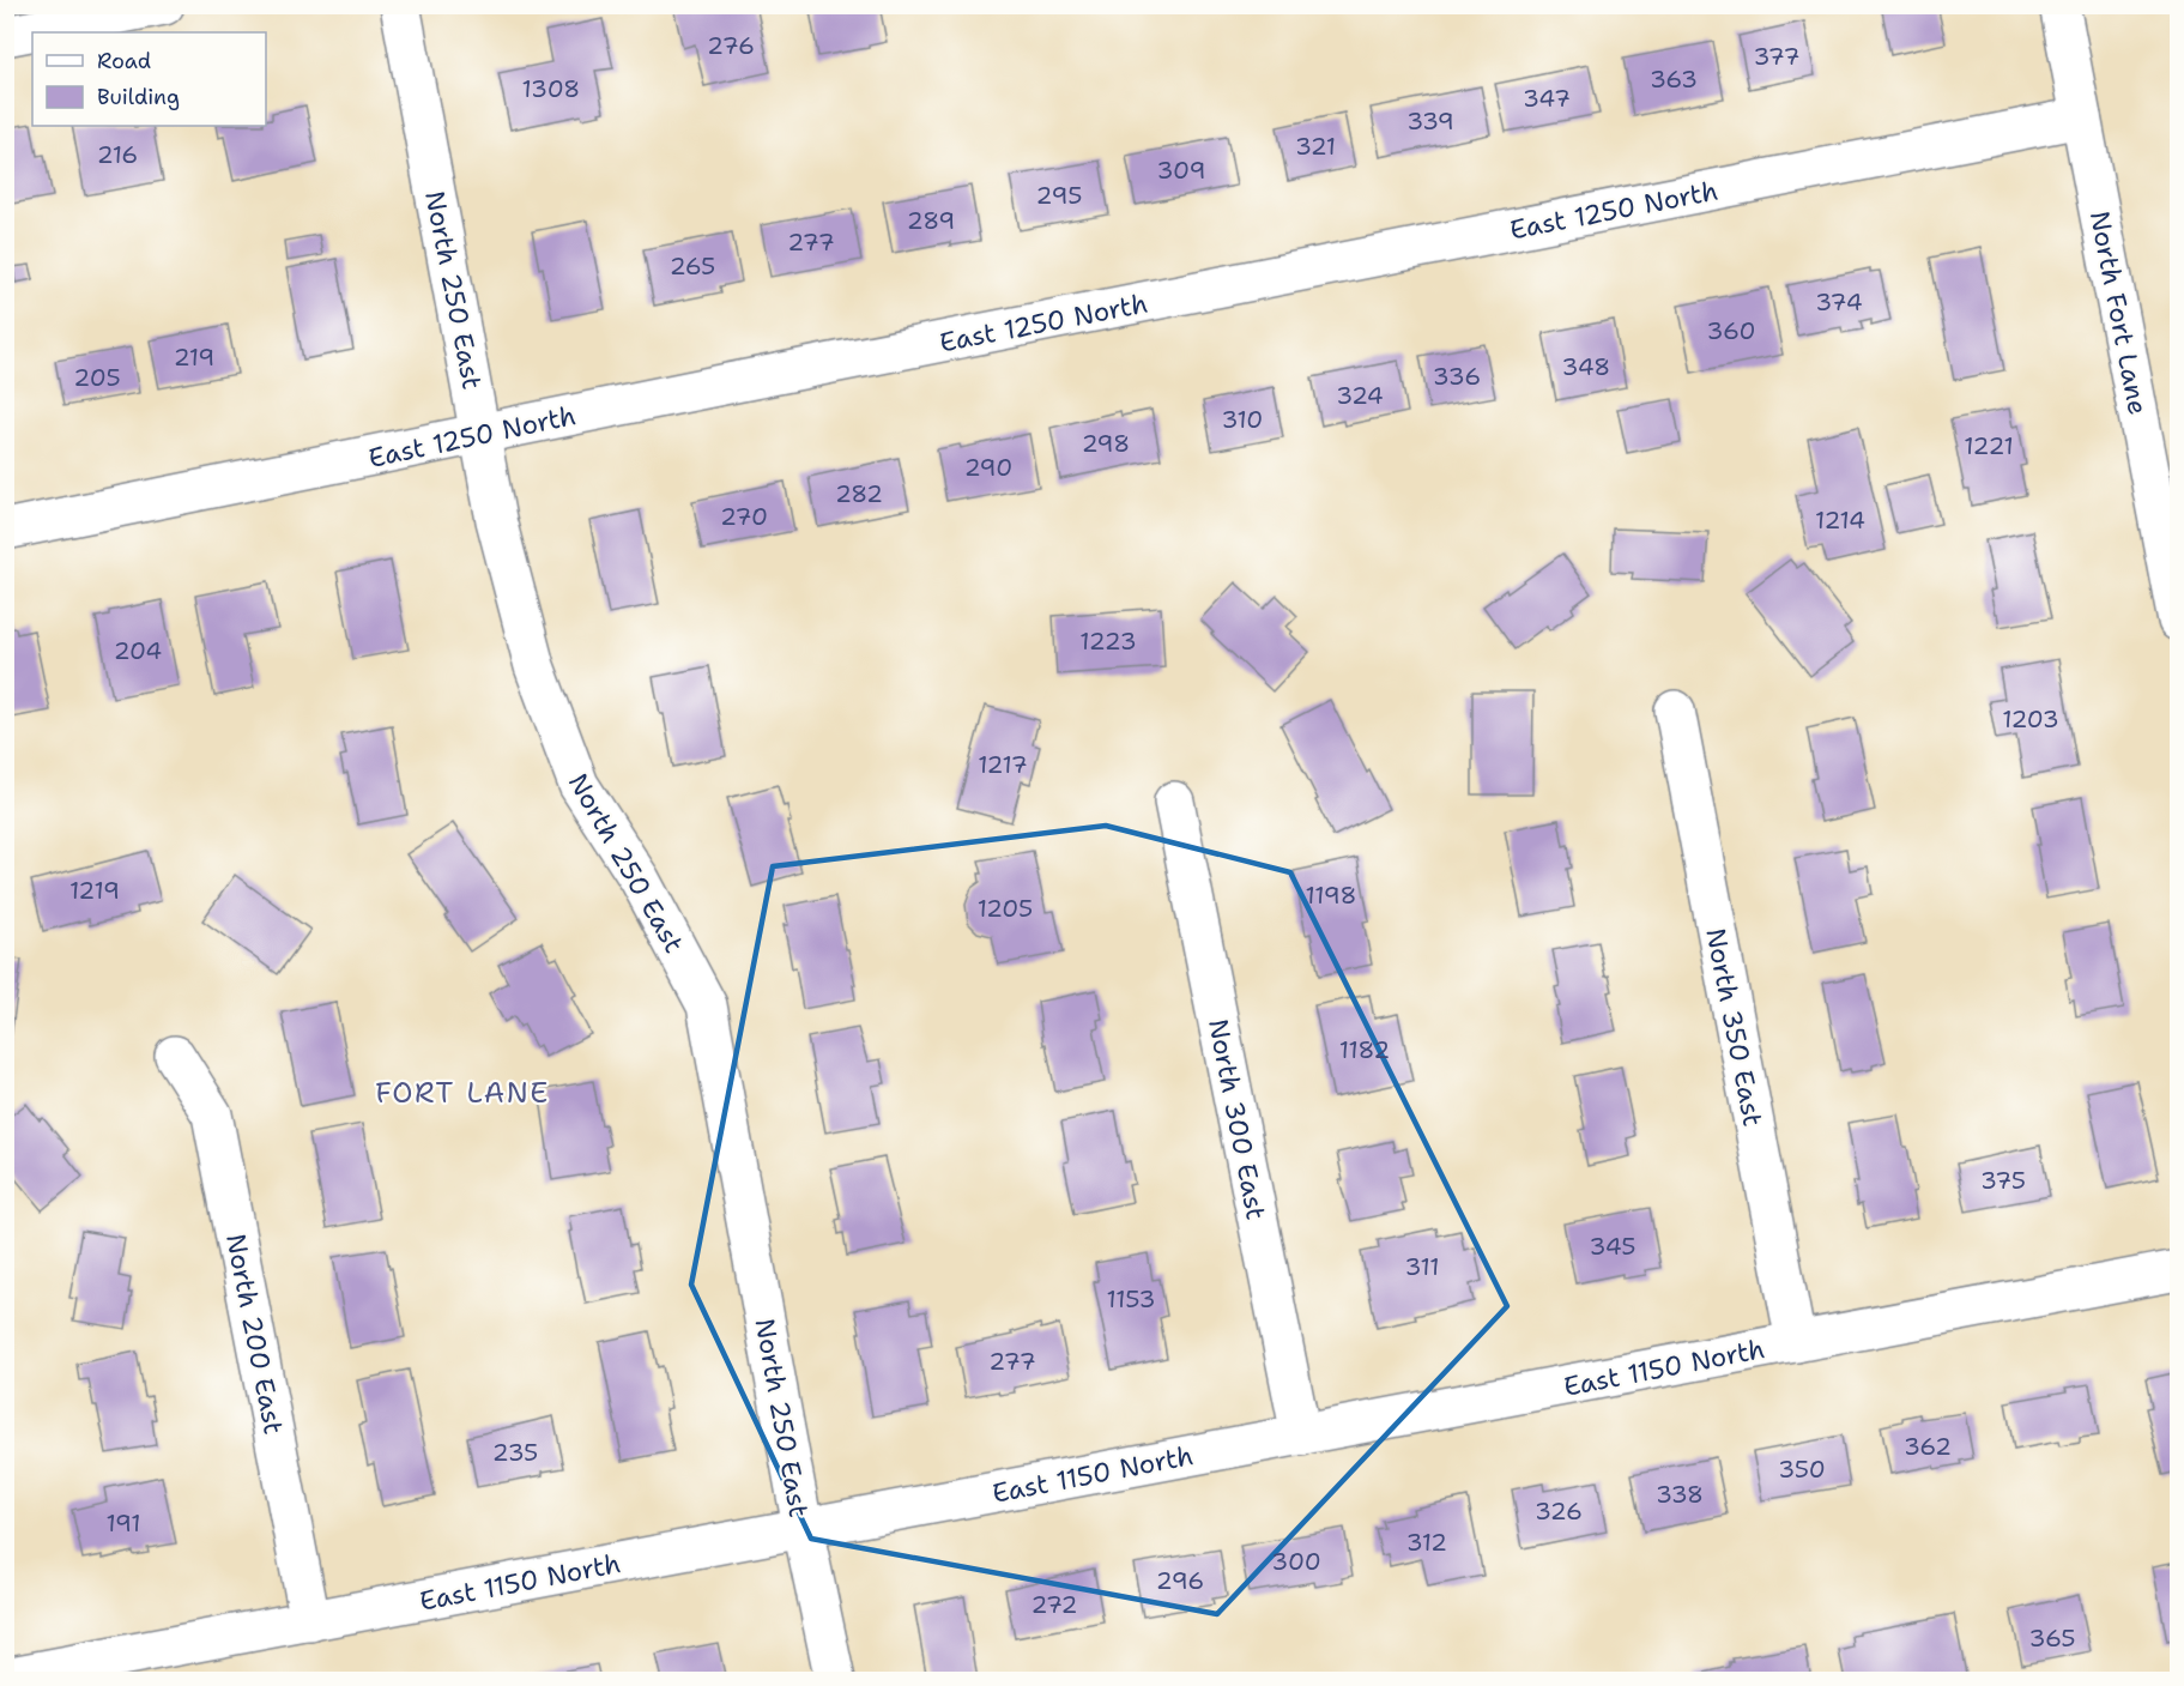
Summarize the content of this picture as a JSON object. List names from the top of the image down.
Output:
{
  "streets": {
    "street": [
      "East 1250 North",
      "North 250 East",
      "North Fort Lane",
      "North 350 East",
      "North 300 East",
      "North 200 East",
      "East 1150 North"
    ]
  },
  "crossings": [
    ["East 1250 North", "North 250 East"],
    ["East 1250 North", "North Fort Lane"],
    ["North 250 East", "East 1150 North"],
    ["North 350 East", "East 1150 North"],
    ["North 300 East", "East 1150 North"],
    ["North 200 East", "East 1150 North"]
  ],
  "districts": ["FORT LANE"],
  "house_numbers": [
    "276",
    "377",
    "363",
    "1308",
    "347",
    "339",
    "321",
    "216",
    "309",
    "295",
    "289",
    "277",
    "265",
    "374",
    "360",
    "219",
    "348",
    "336",
    "205",
    "324",
    "310",
    "298",
    "1221",
    "290",
    "282",
    "270",
    "1214",
    "1223",
    "204",
    "1203",
    "1217",
    "1219",
    "1198",
    "1205",
    "1182",
    "375",
    "345",
    "311",
    "1153",
    "277",
    "362",
    "235",
    "350",
    "338",
    "326",
    "191",
    "312",
    "300",
    "296",
    "272",
    "365"
  ],
  "legend": ["Road", "Building"]
}
